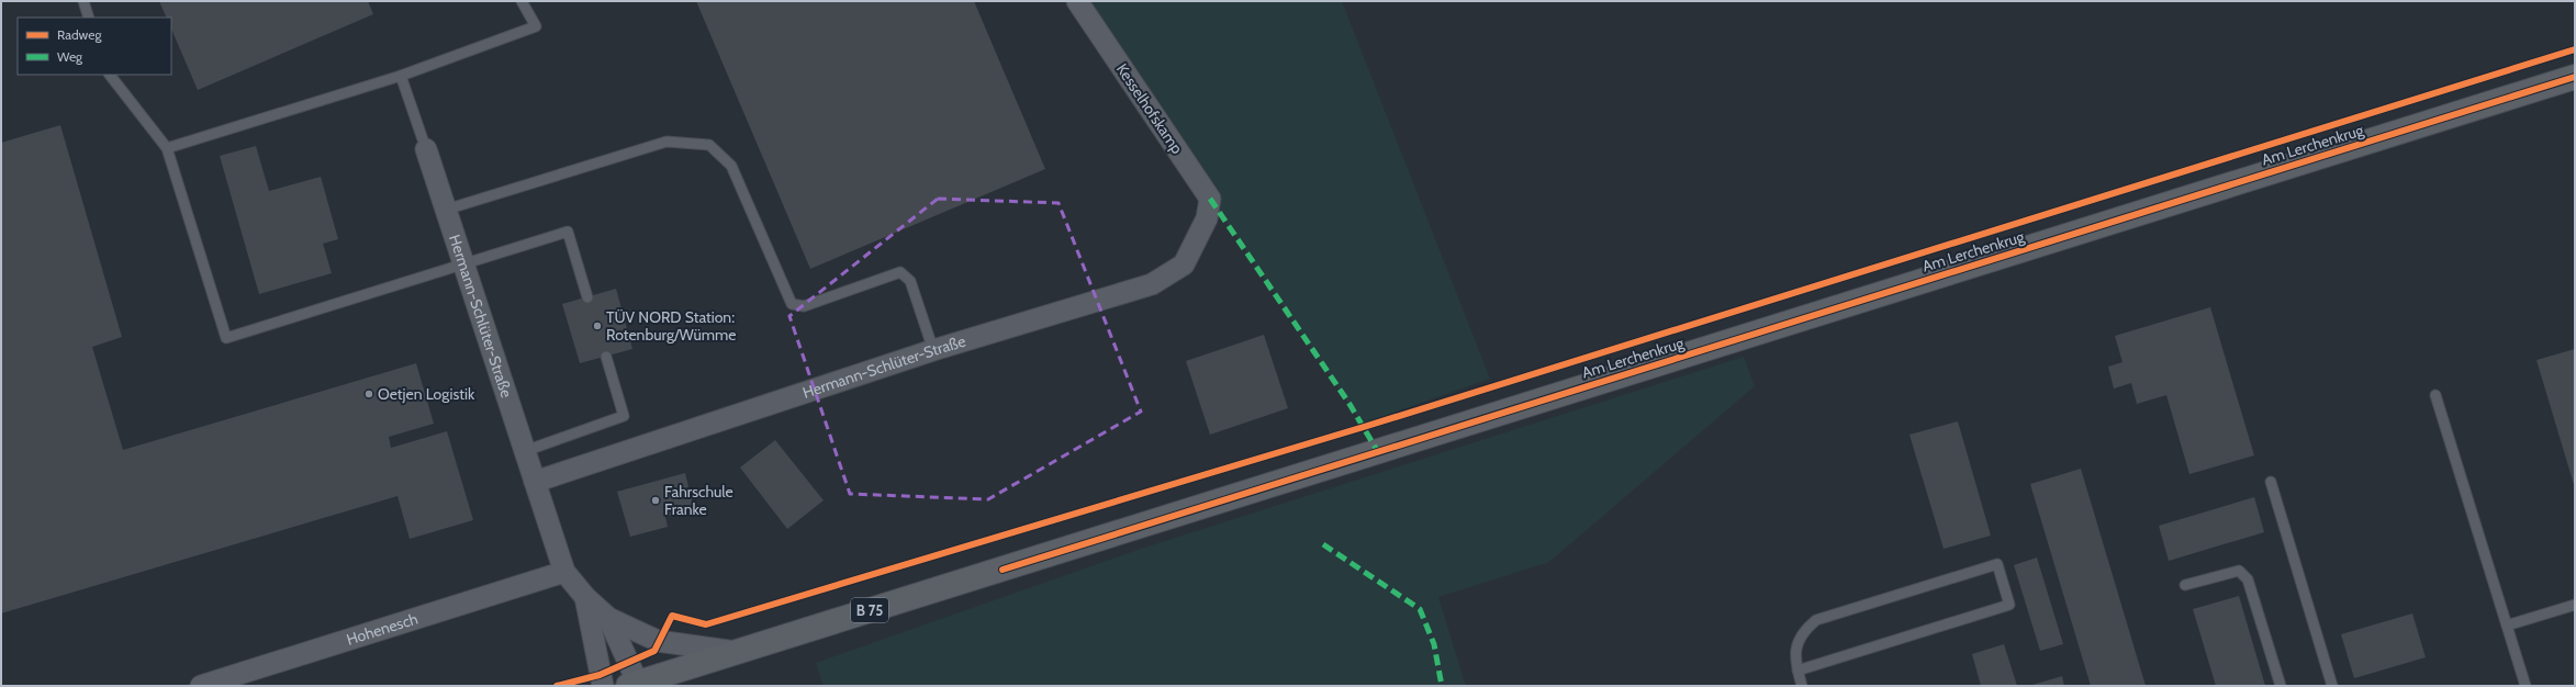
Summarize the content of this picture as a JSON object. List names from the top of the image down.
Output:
{
  "streets": {
    "main road": ["Am Lerchenkrug", "B 75"],
    "street": ["Kesselhofskamp", "Hermann-Schlüter-Straße", "Hohenesch"]
  },
  "crossings": [
    ["Kesselhofskamp", "Hermann-Schlüter-Straße"],
    ["Am Lerchenkrug", "Hermann-Schlüter-Straße"],
    ["Am Lerchenkrug", "B 75"],
    ["Hermann-Schlüter-Straße", "B 75"],
    ["Hermann-Schlüter-Straße", "Hohenesch"]
  ],
  "places": ["TÜV NORD Station: Rotenburg/Wümme", "Oetjen Logistik", "Fahrschule Franke"],
  "legend": ["Radweg", "Weg"]
}
